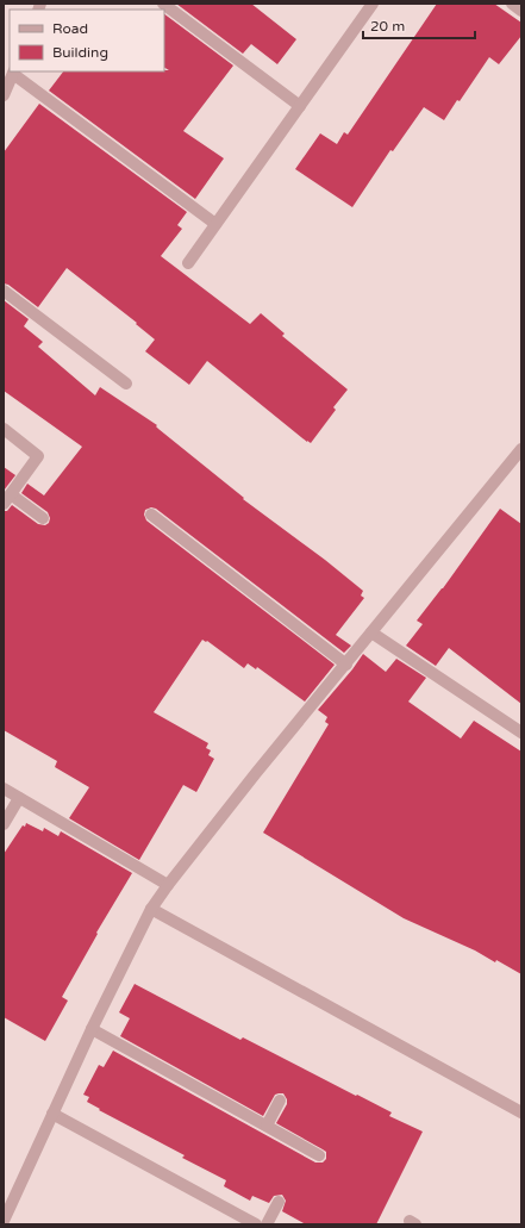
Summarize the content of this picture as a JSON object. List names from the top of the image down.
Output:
{
  "legend": ["Road", "Building"],
  "scale_bar": "20 m"
}
